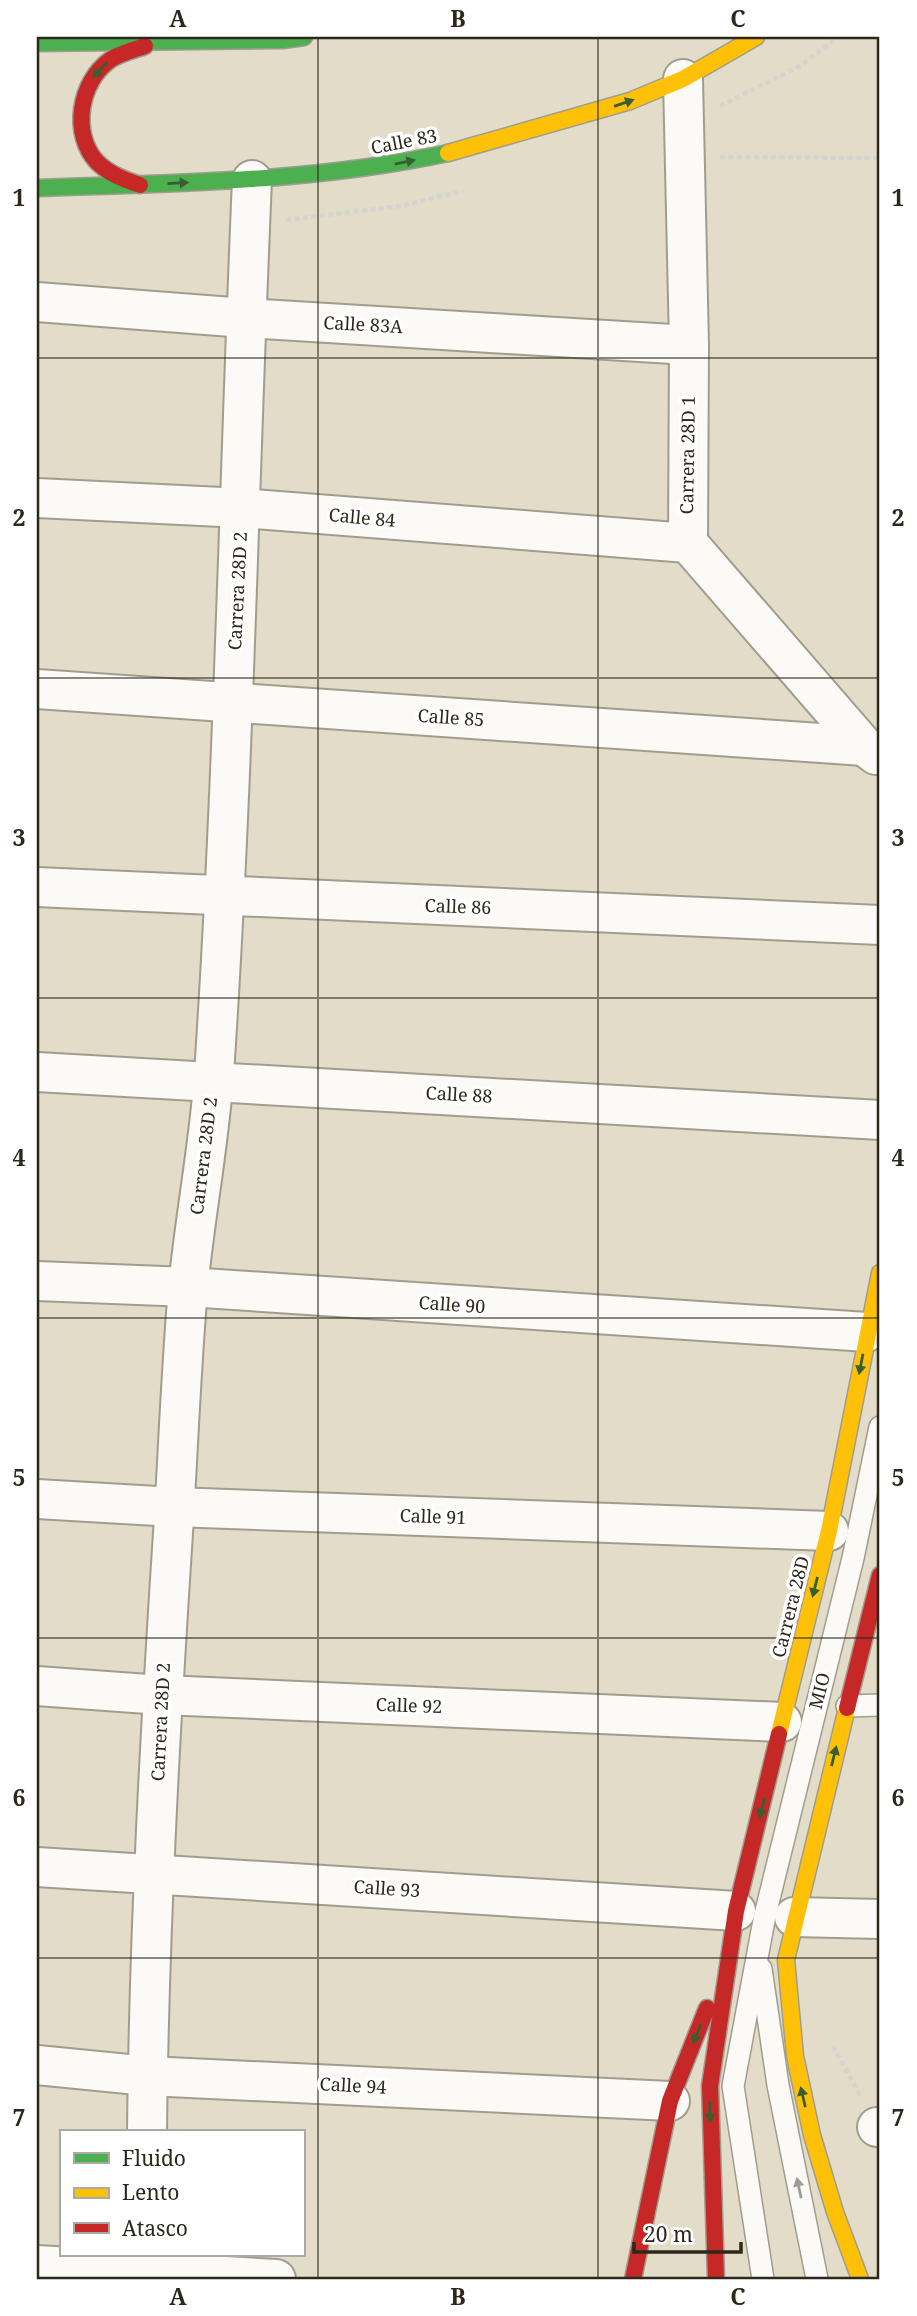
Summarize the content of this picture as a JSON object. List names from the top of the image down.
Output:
{
  "streets": {
    "street": [
      "Calle 83",
      "Calle 83A",
      "Carrera 28D 1",
      "Calle 84",
      "Carrera 28D 2",
      "Calle 85",
      "Calle 86",
      "Calle 88",
      "Calle 90",
      "Calle 91",
      "Carrera 28D",
      "Calle 92",
      "Calle 93",
      "Calle 94"
    ],
    "lane": ["MIO"]
  },
  "crossings": [
    ["Calle 83", "Carrera 28D 1"],
    ["Calle 83", "Carrera 28D 2"],
    ["Calle 83A", "Carrera 28D 1"],
    ["Calle 83A", "Carrera 28D 2"],
    ["Carrera 28D 1", "Calle 84"],
    ["Calle 84", "Carrera 28D 2"],
    ["Carrera 28D 2", "Calle 85"],
    ["Carrera 28D 2", "Calle 86"],
    ["Carrera 28D 2", "Calle 88"],
    ["Carrera 28D 2", "Calle 90"],
    ["Carrera 28D 2", "Calle 91"],
    ["Carrera 28D 2", "Calle 92"],
    ["Carrera 28D 2", "Calle 93"],
    ["Carrera 28D 2", "Calle 94"],
    ["Calle 90", "Carrera 28D"],
    ["Calle 91", "Carrera 28D"],
    ["Carrera 28D", "Calle 92"],
    ["Carrera 28D", "Calle 93"],
    ["Carrera 28D", "Calle 94"]
  ],
  "one_way": ["Calle 83"],
  "legend": ["Fluido", "Lento", "Atasco"],
  "scale_bar": "20 m",
  "grid": {
    "columns": ["A", "B", "C"],
    "rows": [
      "1",
      "2",
      "3",
      "4",
      "5",
      "6",
      "7"
    ]
  }
}
